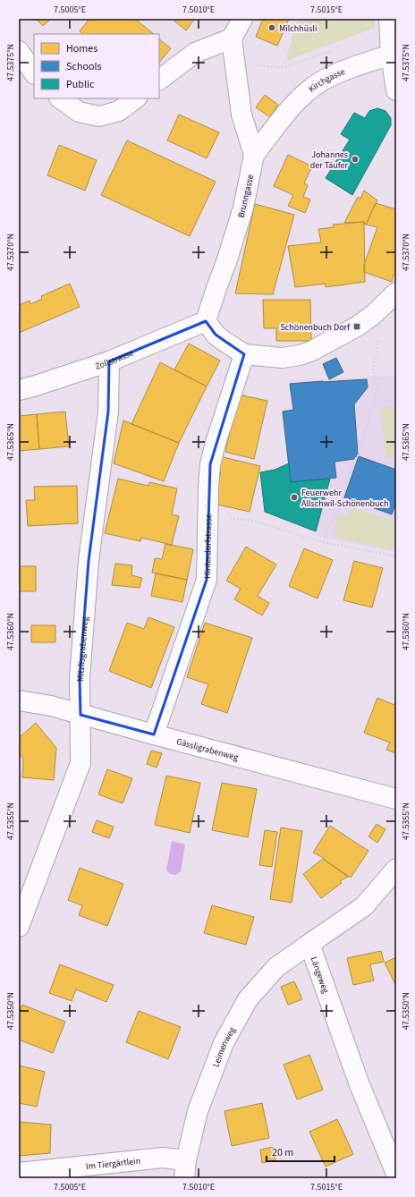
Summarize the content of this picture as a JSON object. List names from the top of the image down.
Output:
{
  "streets": {
    "street": [
      "Kirchgasse",
      "Brunngasse",
      "Zollstrasse",
      "Hinterdorfstrasse",
      "Mitzlisgrabenweg",
      "Gässligrabenweg",
      "Längeweg",
      "Leimenweg",
      "Im Tiergärtlein"
    ]
  },
  "crossings": [
    ["Kirchgasse", "Brunngasse"],
    ["Brunngasse", "Zollstrasse"],
    ["Zollstrasse", "Mitzlisgrabenweg"],
    ["Hinterdorfstrasse", "Gässligrabenweg"],
    ["Mitzlisgrabenweg", "Gässligrabenweg"],
    ["Längeweg", "Leimenweg"],
    ["Leimenweg", "Im Tiergärtlein"]
  ],
  "places": {
    "other": ["Milchhüsli", "Johannes der Täufer", "Feuerwehr Allschwil-Schönenbuch"],
    "transit": ["Schönenbuch Dorf"]
  },
  "legend": ["Homes", "Schools", "Public"],
  "scale_bar": "20 m",
  "coordinates": [
    "7.5005°E",
    "7.5010°E",
    "7.5015°E",
    "47.5375°N",
    "47.5370°N",
    "47.5365°N",
    "47.5360°N",
    "47.5355°N",
    "47.5350°N"
  ]
}
